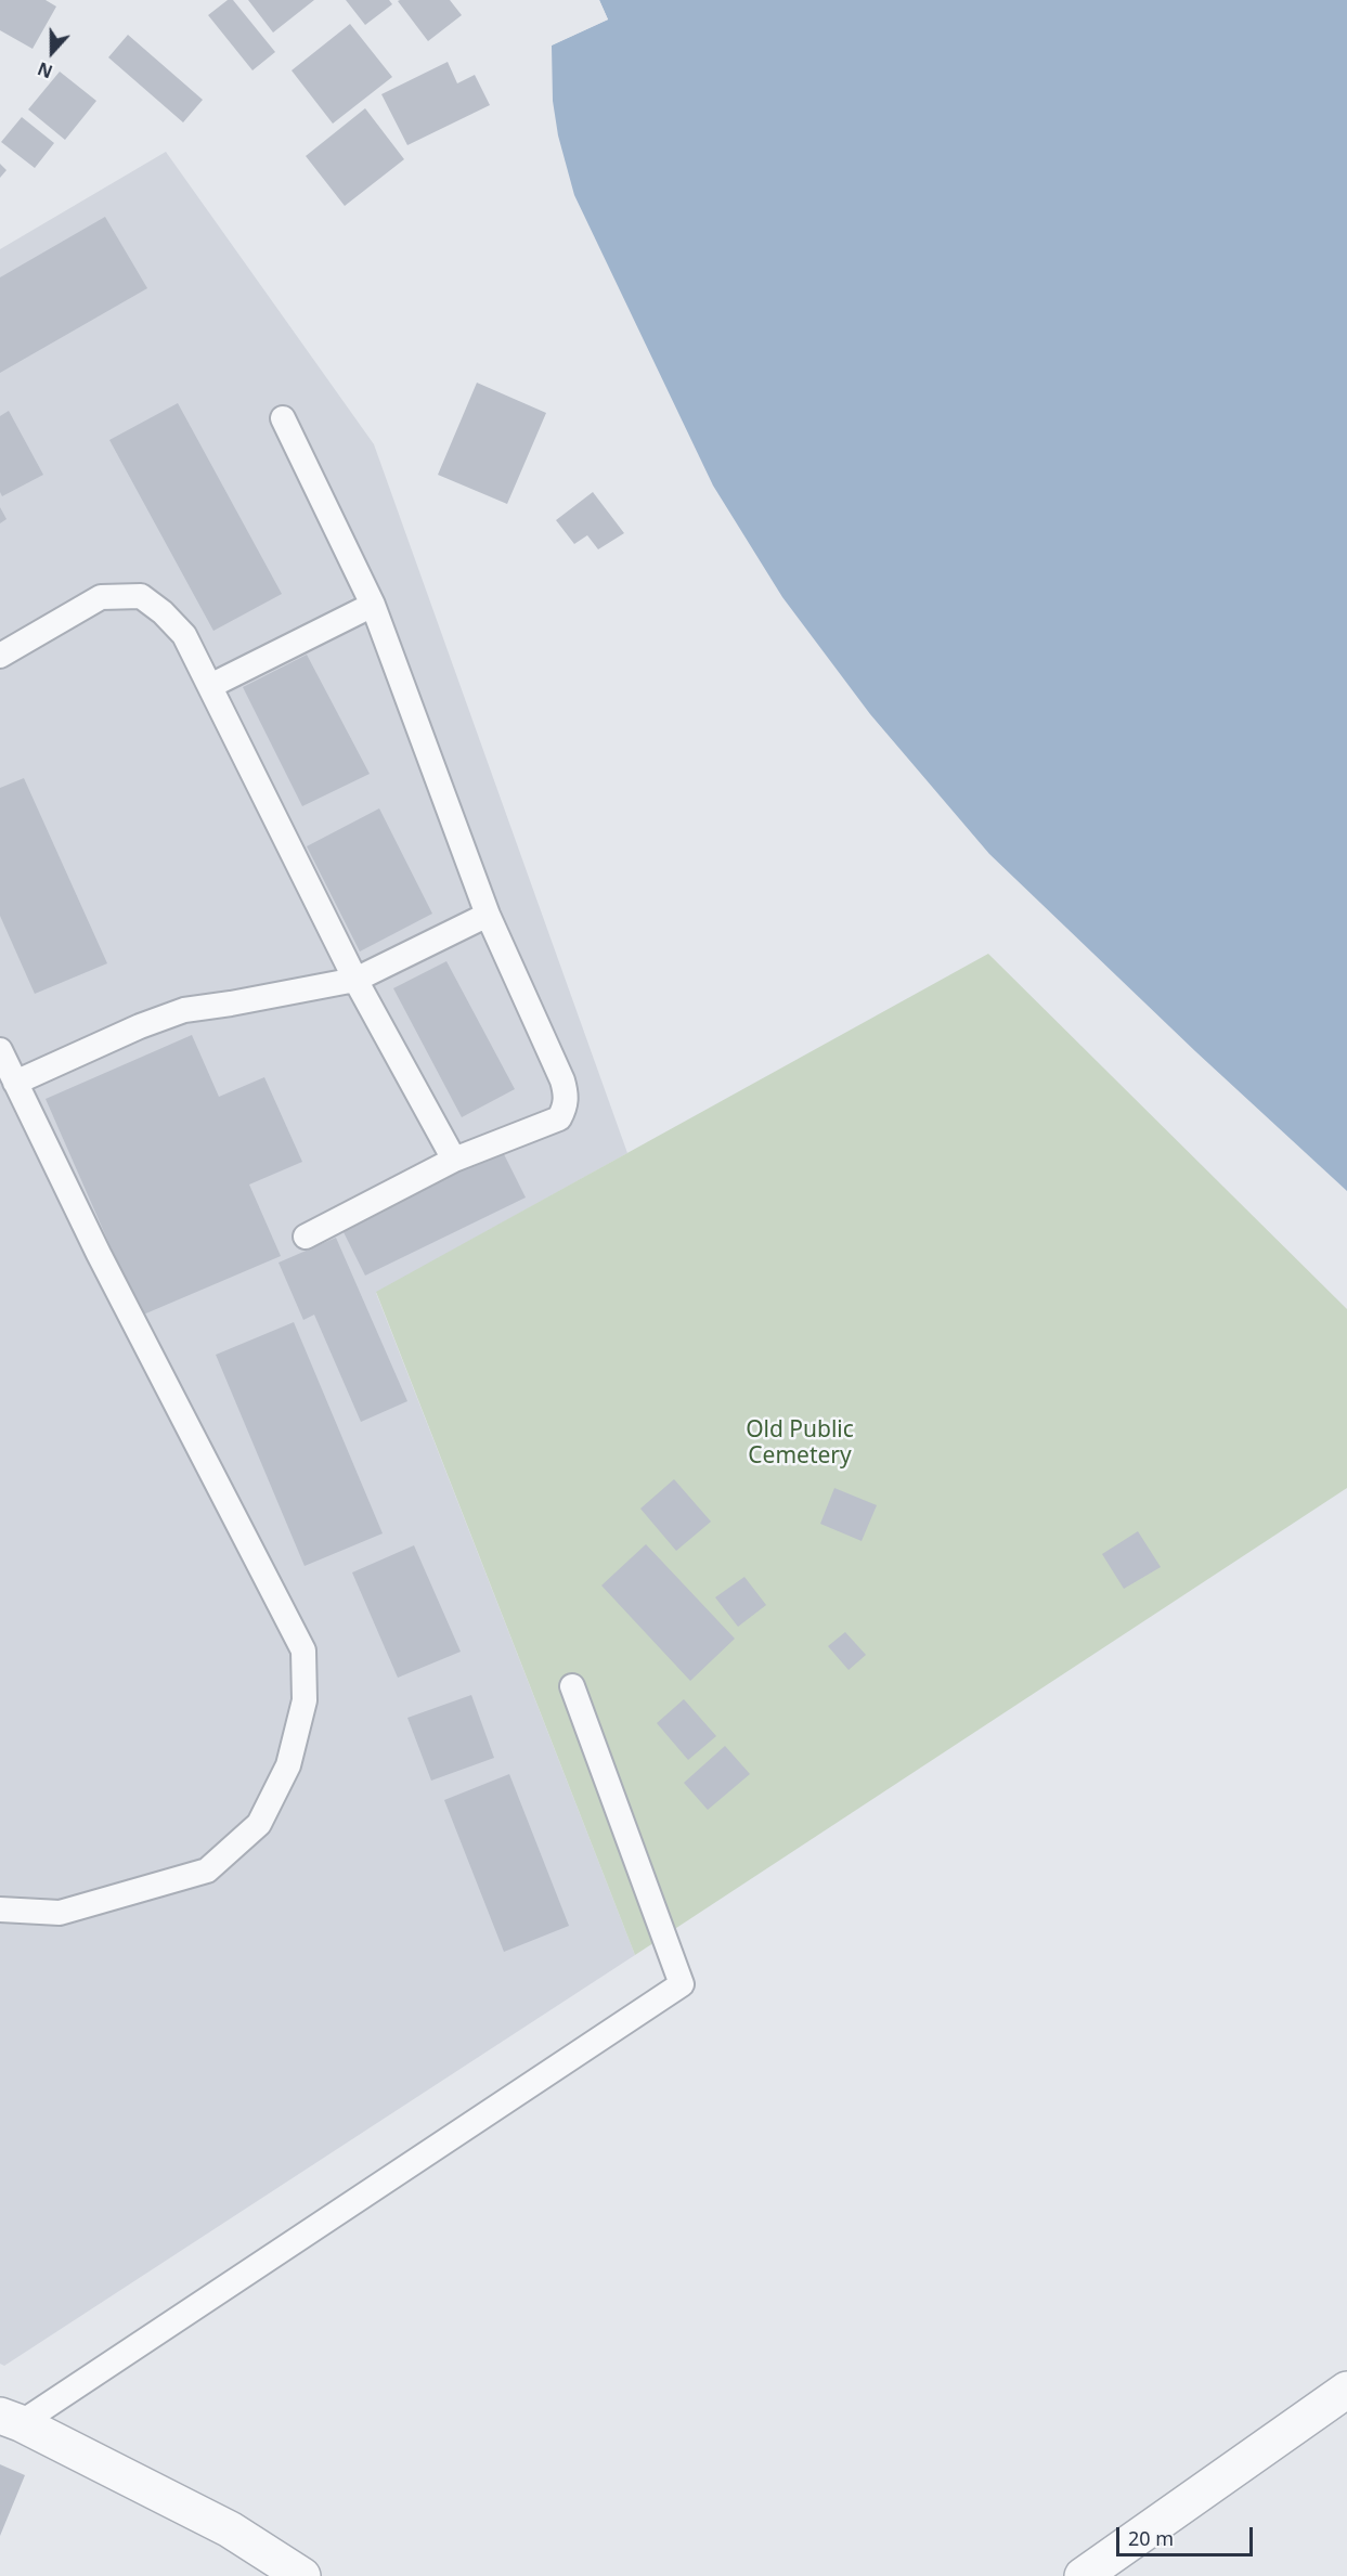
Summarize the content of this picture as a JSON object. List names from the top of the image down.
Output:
{
  "parks": ["Old Public Cemetery"],
  "scale_bar": "20 m",
  "north": "bottom"
}
